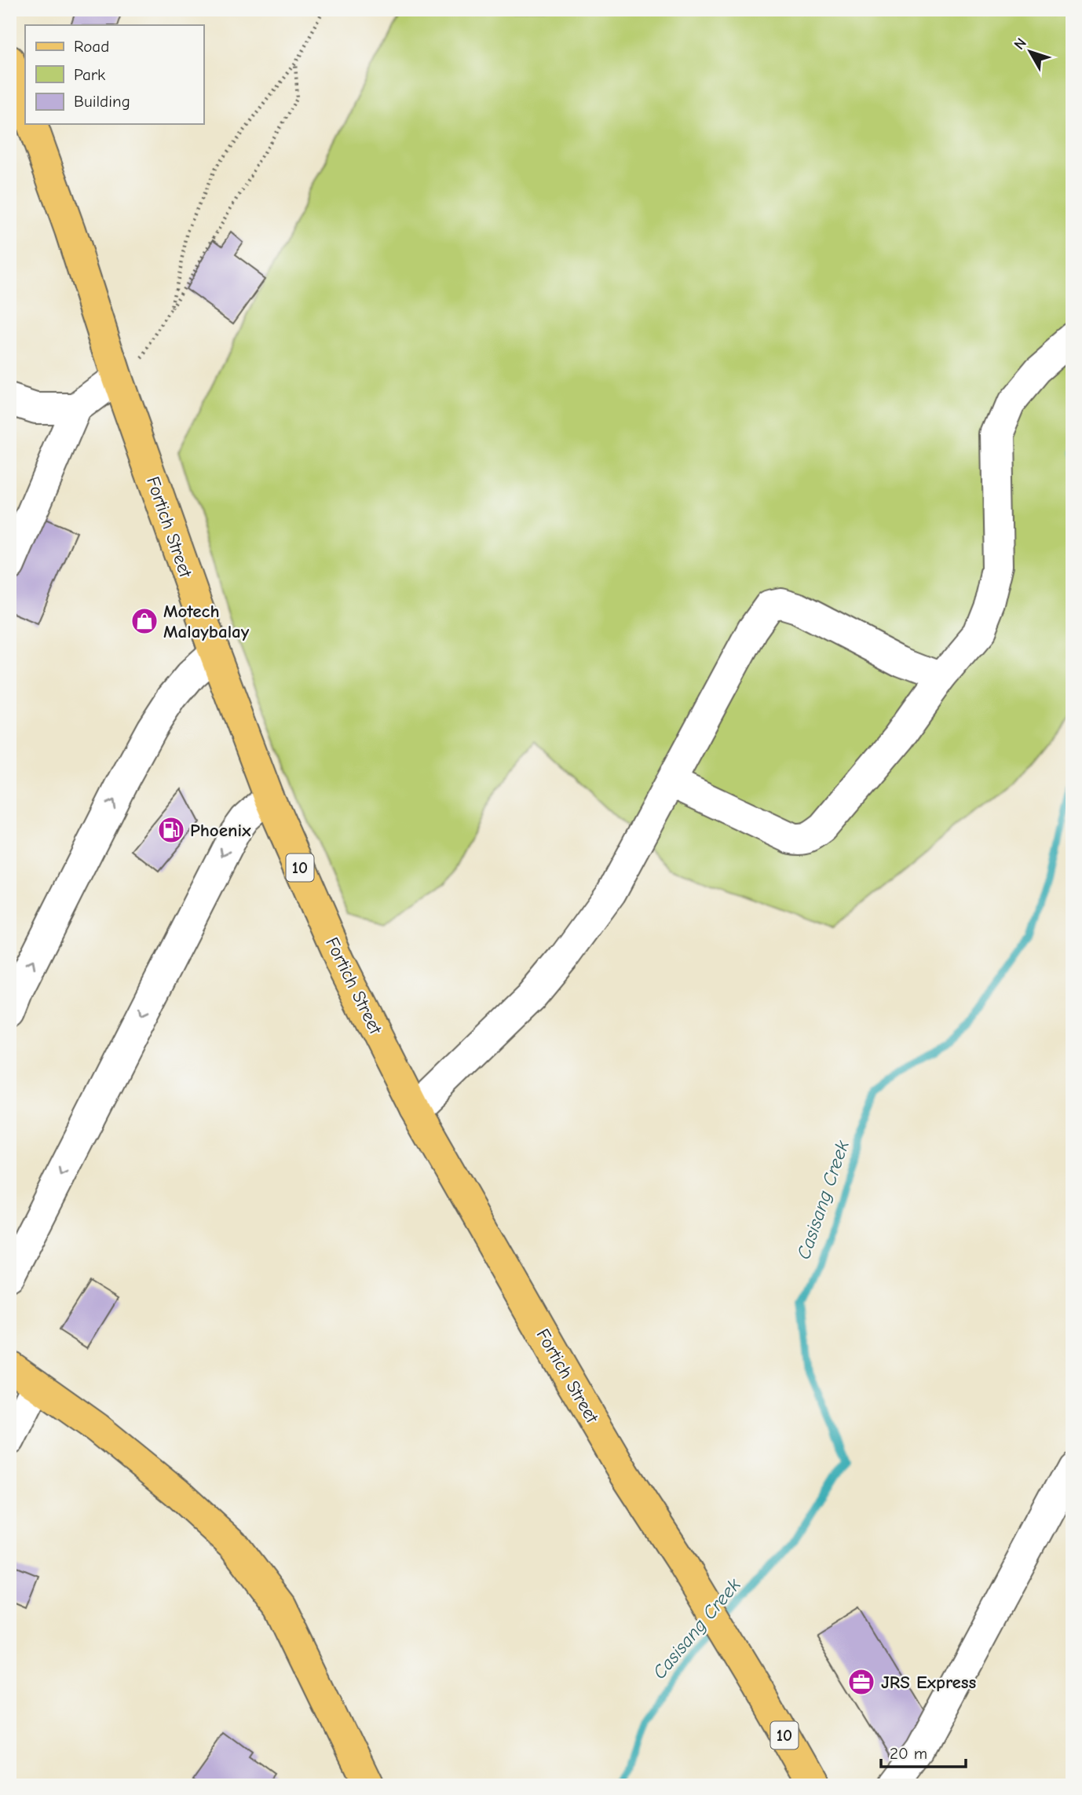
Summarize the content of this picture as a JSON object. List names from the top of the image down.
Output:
{
  "streets": {
    "main road": ["Fortich Street", "10"]
  },
  "water": ["Casisang Creek"],
  "places": {
    "shop": ["Motech Malaybalay"],
    "fuel station": ["Phoenix"],
    "office": ["JRS Express"]
  },
  "legend": ["Road", "Park", "Building"],
  "scale_bar": "20 m",
  "north": "top left"
}
